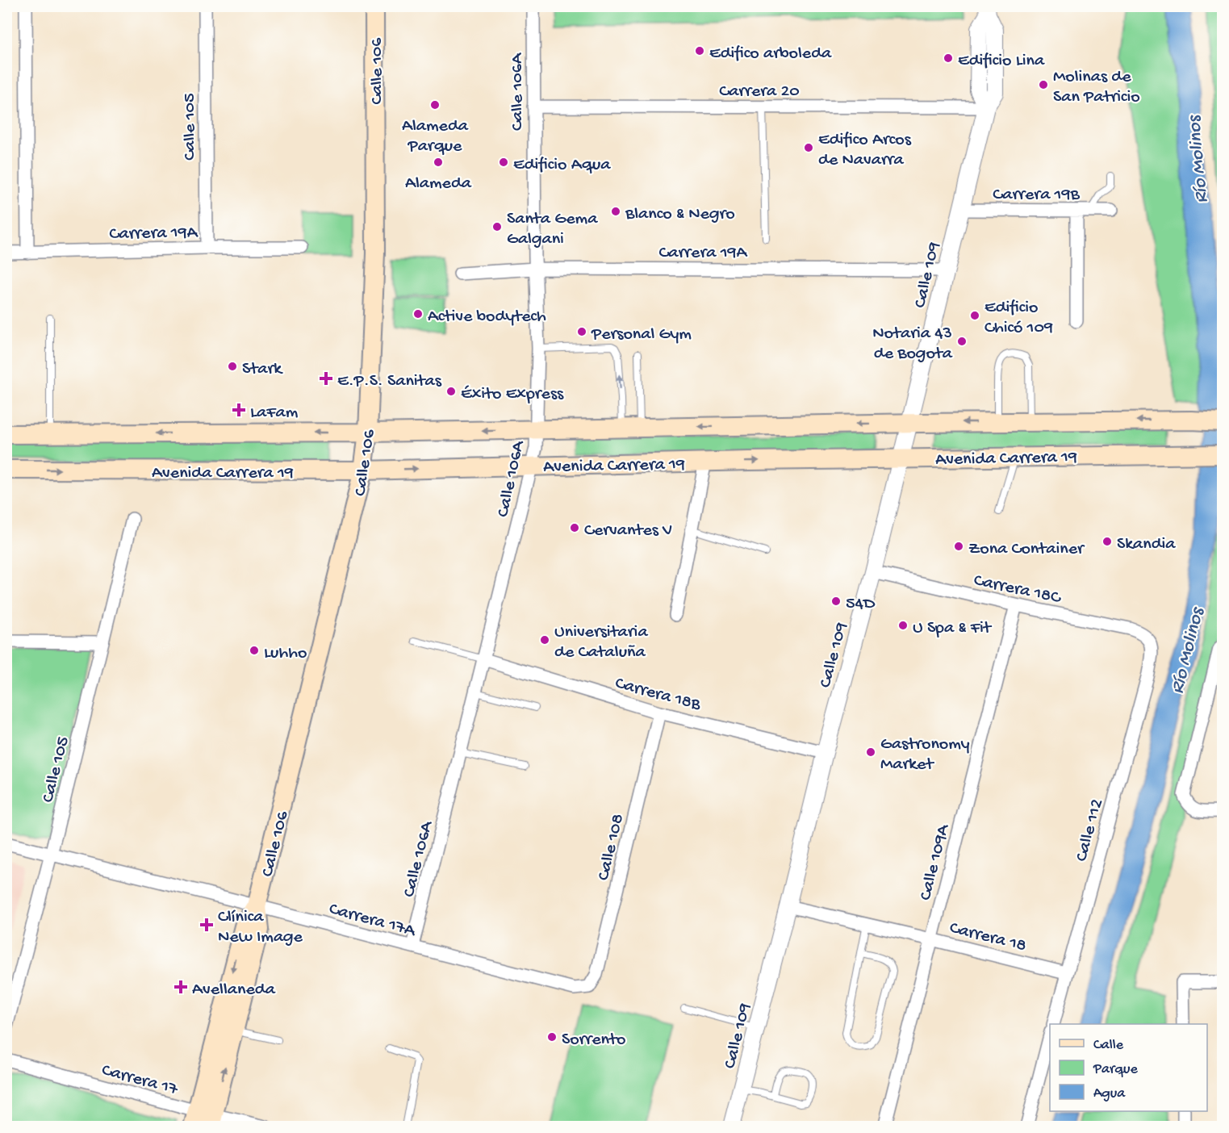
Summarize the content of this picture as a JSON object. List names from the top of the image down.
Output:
{
  "streets": {
    "main road": ["Calle 106", "Avenida Carrera 19"],
    "street": [
      "Carrera 20",
      "Calle 106A",
      "Calle 105",
      "Carrera 19B",
      "Carrera 19A",
      "Calle 109",
      "Carrera 18C",
      "Carrera 18B",
      "Calle 112",
      "Calle 108",
      "Calle 109A",
      "Carrera 17A",
      "Carrera 18",
      "Carrera 17"
    ]
  },
  "crossings": [
    ["Calle 106", "Avenida Carrera 19"],
    ["Calle 106", "Carrera 17A"],
    ["Calle 106", "Carrera 17"],
    ["Carrera 20", "Calle 106A"],
    ["Carrera 20", "Calle 109"],
    ["Calle 106A", "Carrera 19A"],
    ["Calle 106A", "Avenida Carrera 19"],
    ["Calle 106A", "Carrera 18B"],
    ["Calle 106A", "Carrera 17A"],
    ["Calle 105", "Carrera 19A"],
    ["Calle 105", "Carrera 17A"],
    ["Carrera 19B", "Calle 109"],
    ["Carrera 19A", "Calle 109"],
    ["Calle 109", "Avenida Carrera 19"],
    ["Calle 109", "Carrera 18C"],
    ["Calle 109", "Carrera 18B"],
    ["Calle 109", "Carrera 18"],
    ["Carrera 18C", "Calle 112"],
    ["Carrera 18C", "Calle 109A"],
    ["Carrera 18B", "Calle 108"],
    ["Calle 112", "Carrera 18"],
    ["Calle 108", "Carrera 17A"],
    ["Calle 109A", "Carrera 18"]
  ],
  "water": ["Río Molinos"],
  "places": {
    "other": [
      "Edifico arboleda",
      "Edificio Lina",
      "Molinas de San Patricio",
      "Alameda Parque",
      "Edifico Arcos de Navarra",
      "Alameda",
      "Edificio Aqua",
      "Blanco & Negro",
      "Santa Gema Galgani",
      "Active bodytech",
      "Edificio Chicó 109",
      "Personal Gym",
      "Notaria 43 de Bogota",
      "Stark",
      "Éxito Express",
      "Cervantes V",
      "Skandia",
      "Zona Container",
      "54D",
      "U Spa & Fit",
      "Universitaria de Cataluña",
      "Luhho",
      "Gastronomy Market",
      "Sorrento"
    ],
    "health": [
      "E.P.S. Sanitas",
      "LaFam",
      "Clínica New Image",
      "Avellaneda"
    ]
  },
  "legend": ["Calle", "Parque", "Agua"]
}
